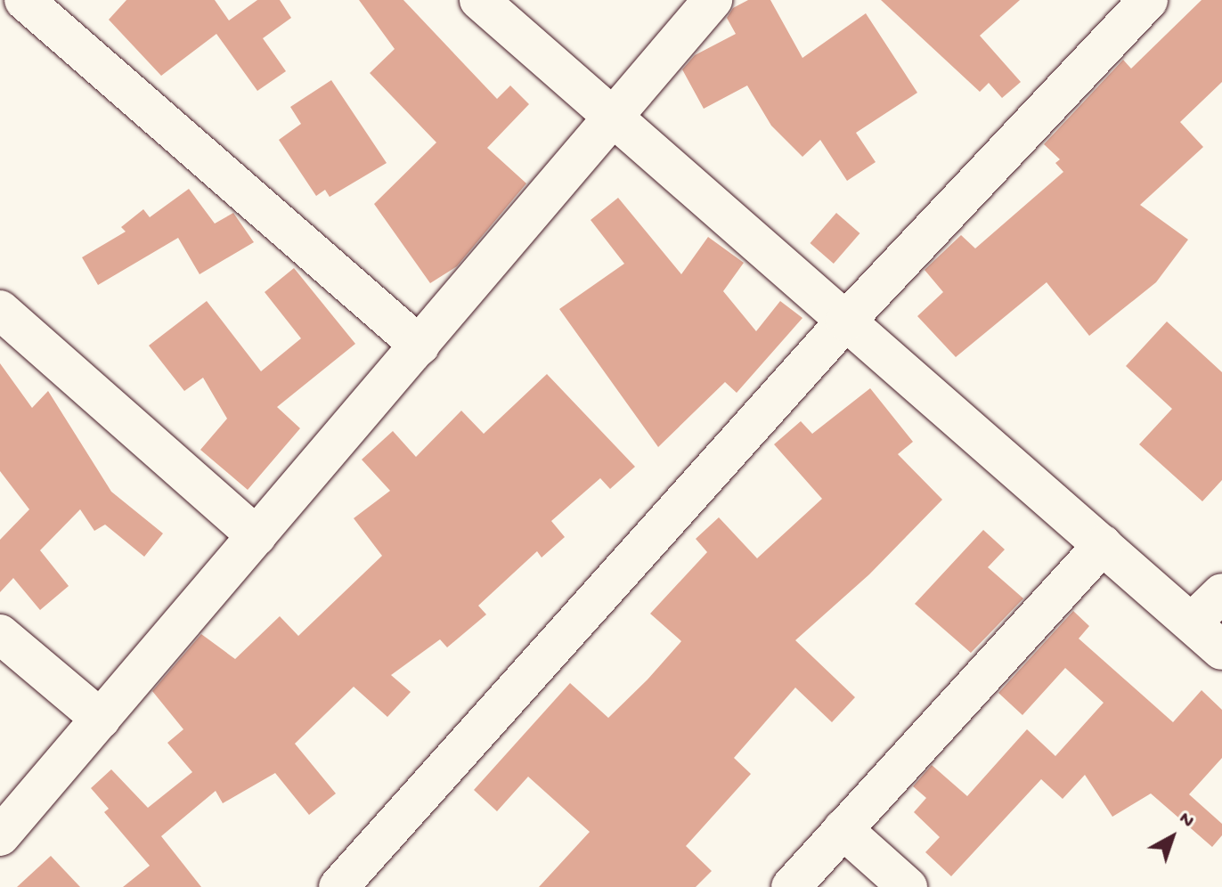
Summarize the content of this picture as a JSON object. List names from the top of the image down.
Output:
{
  "north": "top right"
}
